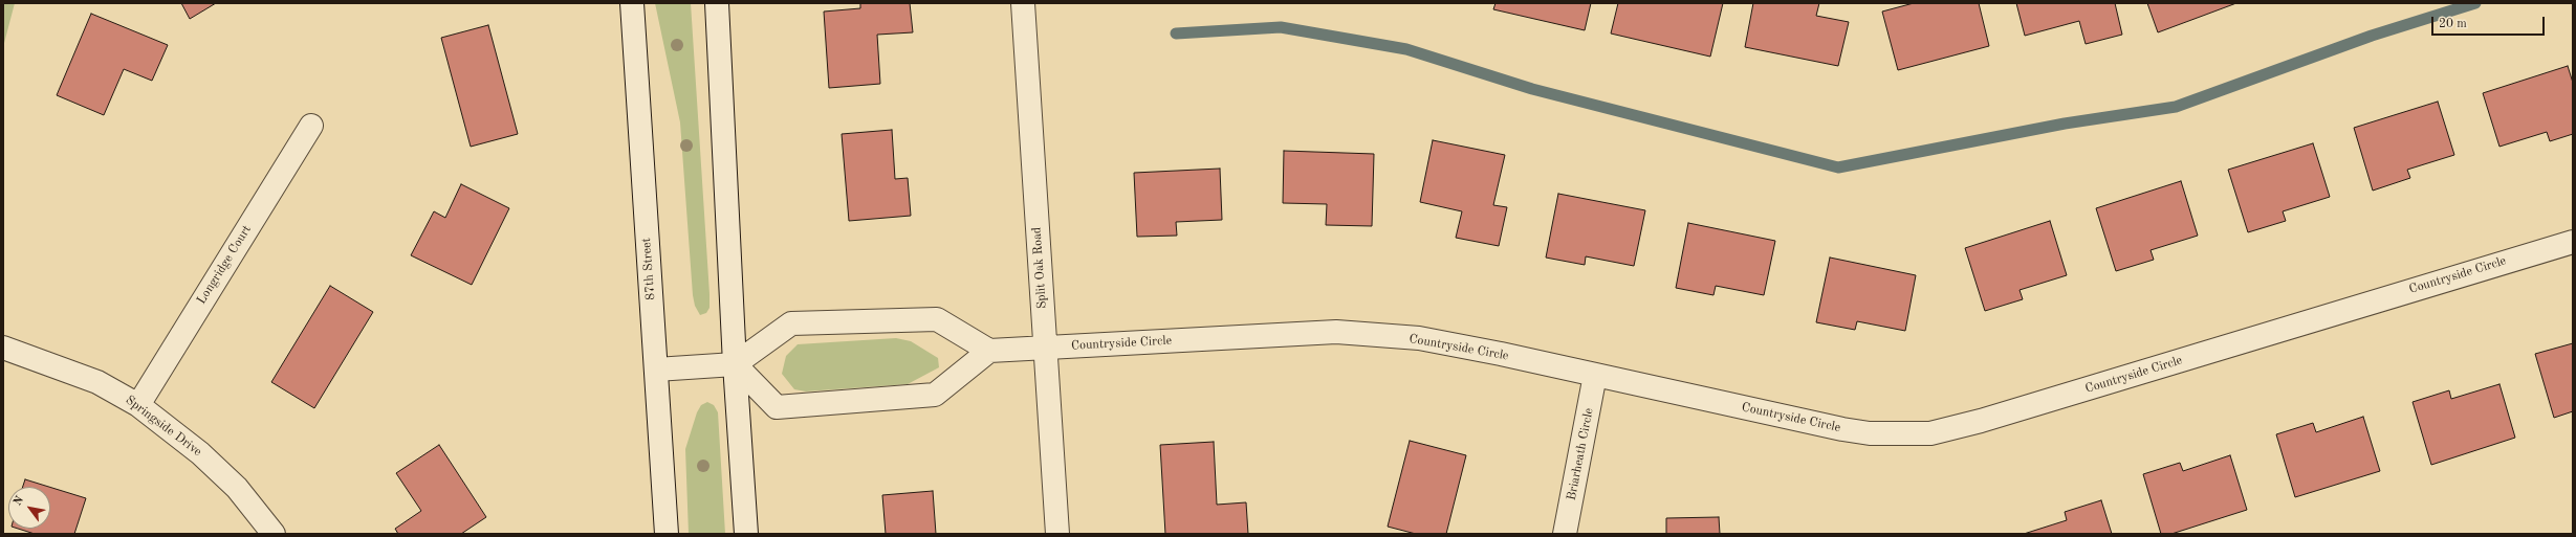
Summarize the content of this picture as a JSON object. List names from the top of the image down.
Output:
{
  "streets": {
    "street": [
      "Longridge Court",
      "Split Oak Road",
      "87th Street",
      "Countryside Circle",
      "Springside Drive",
      "Briarheath Circle"
    ]
  },
  "crossings": [
    ["Longridge Court", "Springside Drive"],
    ["Split Oak Road", "Countryside Circle"],
    ["Countryside Circle", "Briarheath Circle"]
  ],
  "scale_bar": "20 m",
  "north": "top left"
}
